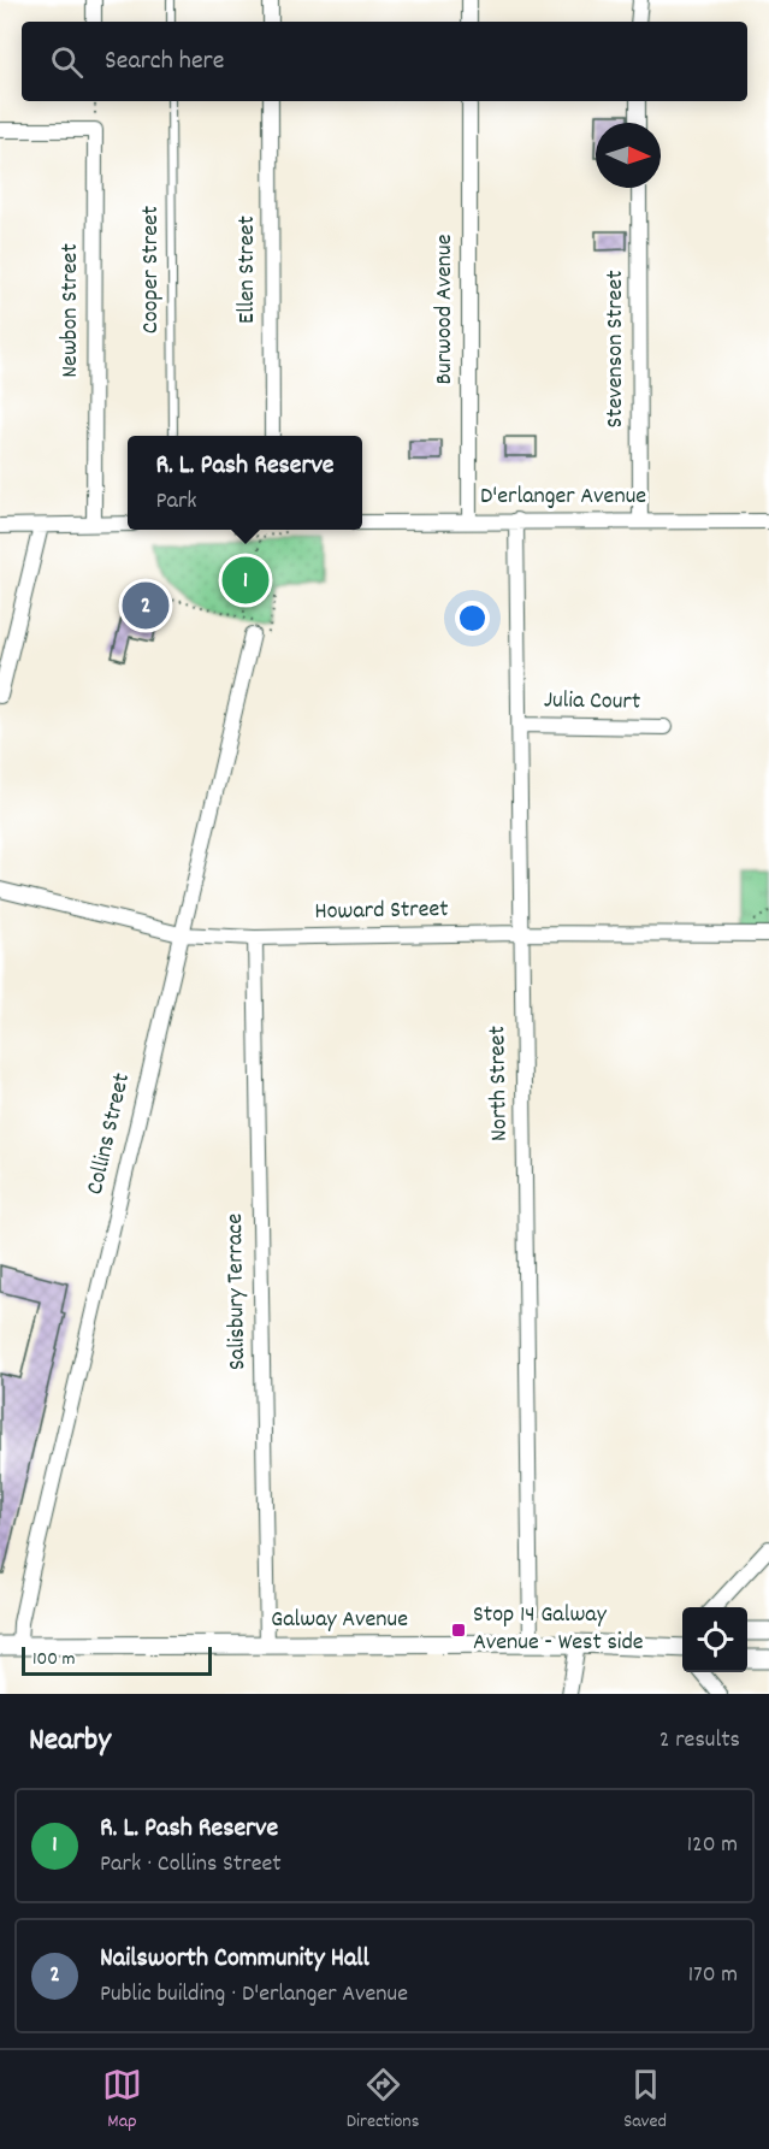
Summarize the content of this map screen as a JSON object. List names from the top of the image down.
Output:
{
  "streets": {
    "street": [
      "Ellen Street",
      "Burwood Avenue",
      "Newbon Street",
      "Stevenson Street",
      "D'erlanger Avenue",
      "Julia Court",
      "Howard Street",
      "North Street",
      "Collins Street",
      "Salisbury Terrace",
      "Galway Avenue"
    ],
    "lane": ["Cooper Street"]
  },
  "crossings": [
    ["Burwood Avenue", "D'erlanger Avenue"],
    ["Stevenson Street", "D'erlanger Avenue"],
    ["D'erlanger Avenue", "North Street"],
    ["Julia Court", "North Street"],
    ["Howard Street", "North Street"],
    ["Howard Street", "Collins Street"],
    ["Howard Street", "Salisbury Terrace"],
    ["North Street", "Galway Avenue"],
    ["Collins Street", "Galway Avenue"],
    ["Salisbury Terrace", "Galway Avenue"]
  ],
  "places": {
    "transit": ["Stop 14 Galway Avenue - West side"]
  },
  "scale_bar": "100 m",
  "north": "right",
  "page": {
    "search": "Search here",
    "popup": ["R. L. Pash Reserve", "Park"],
    "pins": ["1", "2"],
    "scale": "100 m",
    "heading": ["Nearby", "2 results"],
    "list": [
      {
        "mark": "1",
        "name": "R. L. Pash Reserve",
        "note": "Park · Collins Street",
        "value": "120 m"
      },
      {
        "mark": "2",
        "name": "Nailsworth Community Hall",
        "note": "Public building · D'erlanger Avenue",
        "value": "170 m"
      }
    ],
    "nav": ["Map", "Directions", "Saved"]
  }
}
